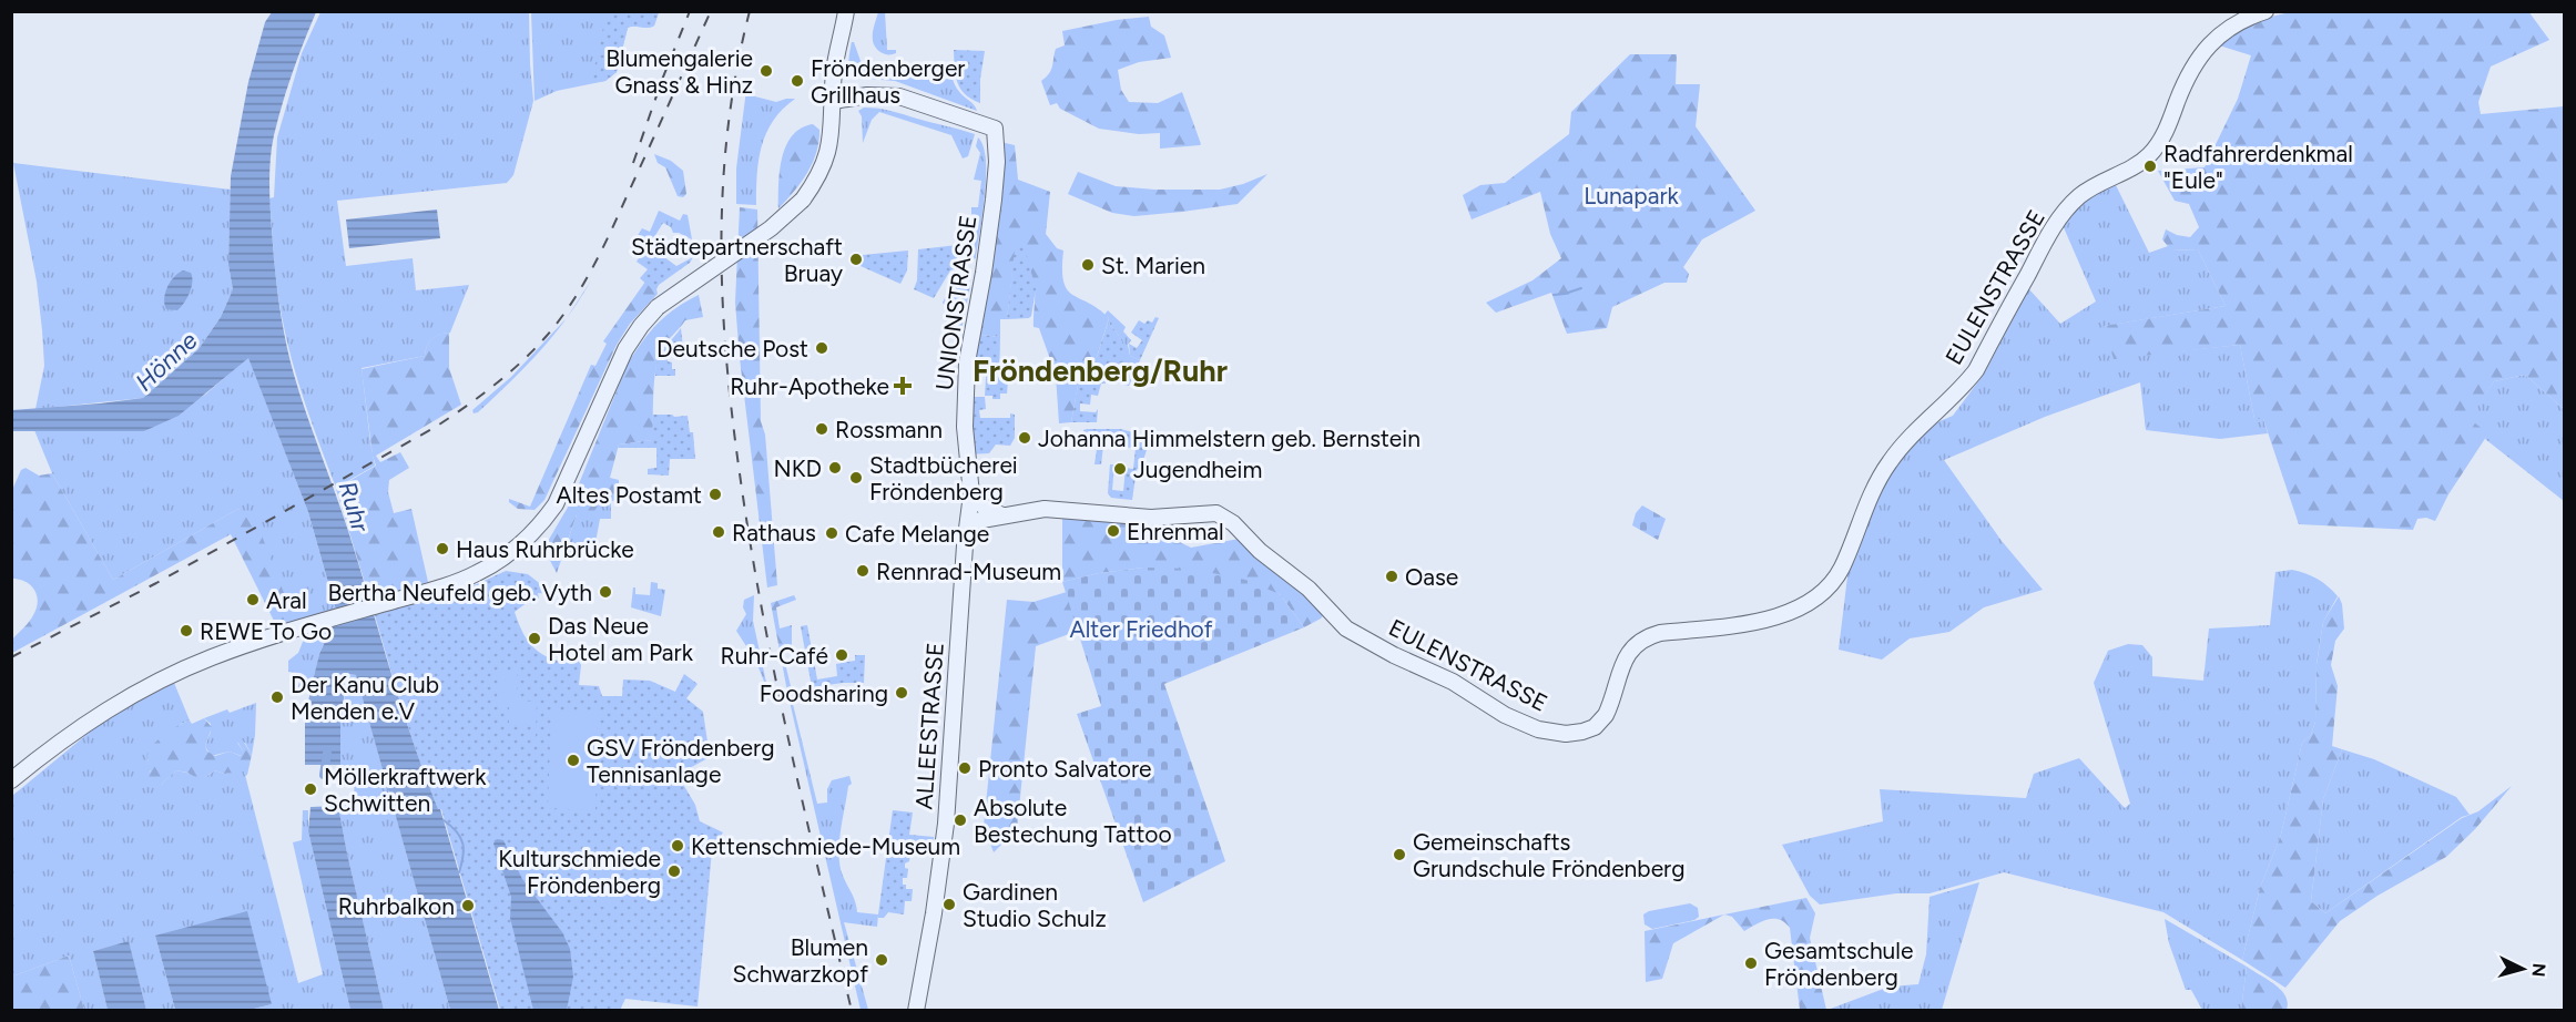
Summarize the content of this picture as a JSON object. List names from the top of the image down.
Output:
{
  "streets": {
    "main road": ["EULENSTRASSE", "UNIONSTRASSE", "ALLEESTRASSE"]
  },
  "crossings": [
    ["EULENSTRASSE", "UNIONSTRASSE"],
    ["EULENSTRASSE", "ALLEESTRASSE"],
    ["UNIONSTRASSE", "ALLEESTRASSE"]
  ],
  "districts": ["Fröndenberg/Ruhr"],
  "water": ["Hönne", "Ruhr"],
  "parks": ["Lunapark", "Alter Friedhof"],
  "places": {
    "other": [
      "Blumengalerie Gnass & Hinz",
      "Fröndenberger Grillhaus",
      "Radfahrerdenkmal \"Eule\"",
      "Städtepartnerschaft Bruay",
      "St. Marien",
      "Deutsche Post",
      "Rossmann",
      "Johanna Himmelstern geb. Bernstein",
      "NKD",
      "Jugendheim",
      "Stadtbücherei Fröndenberg",
      "Altes Postamt",
      "Ehrenmal",
      "Rathaus",
      "Cafe Melange",
      "Haus Ruhrbrücke",
      "Rennrad-Museum",
      "Oase",
      "Bertha Neufeld geb. Vyth",
      "Aral",
      "REWE To Go",
      "Das Neue Hotel am Park",
      "Ruhr-Café",
      "Foodsharing",
      "Der Kanu Club Menden e.V",
      "GSV Fröndenberg Tennisanlage",
      "Pronto Salvatore",
      "Möllerkraftwerk Schwitten",
      "Absolute Bestechung Tattoo",
      "Kettenschmiede-Museum",
      "Gemeinschafts Grundschule Fröndenberg",
      "Kulturschmiede Fröndenberg",
      "Gardinen Studio Schulz",
      "Ruhrbalkon",
      "Blumen Schwarzkopf",
      "Gesamtschule Fröndenberg"
    ],
    "health": ["Ruhr-Apotheke"]
  },
  "north": "right"
}
